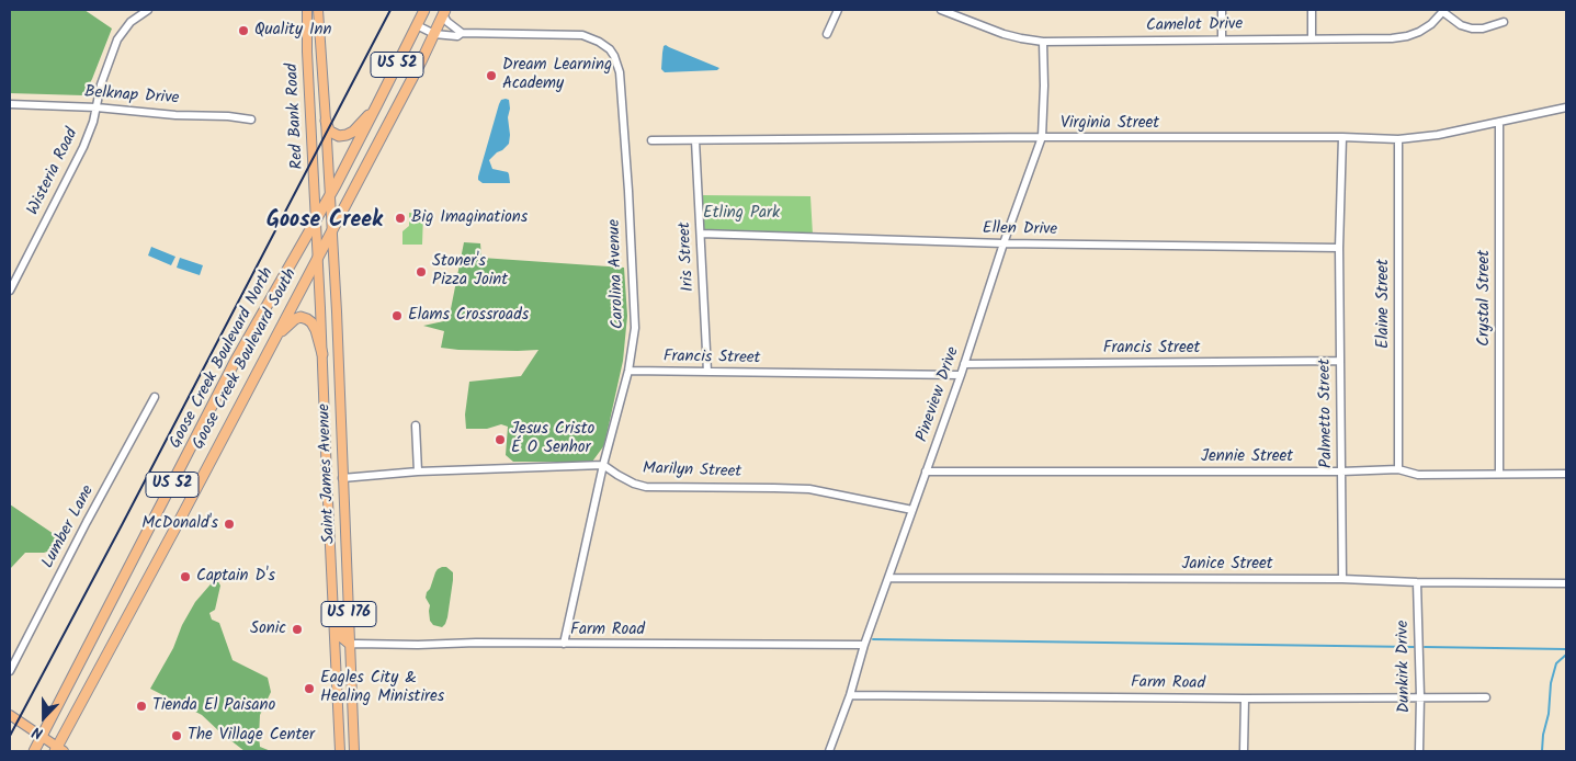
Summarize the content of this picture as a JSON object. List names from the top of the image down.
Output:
{
  "streets": {
    "highway": ["US 52", "Goose Creek Boulevard North", "Goose Creek Boulevard South"],
    "main road": ["Red Bank Road", "Saint James Avenue", "US 176"],
    "street": [
      "Camelot Drive",
      "Belknap Drive",
      "Virginia Street",
      "Wisteria Road",
      "Ellen Drive",
      "Iris Street",
      "Carolina Avenue",
      "Crystal Street",
      "Elaine Street",
      "Francis Street",
      "Pineview Drive",
      "Palmetto Street",
      "Jennie Street",
      "Marilyn Street",
      "Lumber Lane",
      "Janice Street",
      "Farm Road",
      "Dunkirk Drive"
    ]
  },
  "crossings": [
    ["Camelot Drive", "Pineview Drive"],
    ["Belknap Drive", "Wisteria Road"],
    ["Red Bank Road", "Goose Creek Boulevard North"],
    ["Red Bank Road", "Saint James Avenue"],
    ["Virginia Street", "Iris Street"],
    ["Virginia Street", "Crystal Street"],
    ["Virginia Street", "Elaine Street"],
    ["Virginia Street", "Pineview Drive"],
    ["Virginia Street", "Palmetto Street"],
    ["Ellen Drive", "Iris Street"],
    ["Ellen Drive", "Pineview Drive"],
    ["Ellen Drive", "Palmetto Street"],
    ["Iris Street", "Francis Street"],
    ["Carolina Avenue", "Francis Street"],
    ["Carolina Avenue", "Goose Creek Boulevard North"],
    ["Carolina Avenue", "Goose Creek Boulevard South"],
    ["Carolina Avenue", "Marilyn Street"],
    ["Carolina Avenue", "Farm Road"],
    ["Crystal Street", "Jennie Street"],
    ["Elaine Street", "Jennie Street"],
    ["Francis Street", "Pineview Drive"],
    ["Francis Street", "Palmetto Street"],
    ["Goose Creek Boulevard North", "Saint James Avenue"],
    ["Goose Creek Boulevard South", "Saint James Avenue"],
    ["Pineview Drive", "Jennie Street"],
    ["Pineview Drive", "Marilyn Street"],
    ["Pineview Drive", "Janice Street"],
    ["Pineview Drive", "Farm Road"],
    ["Palmetto Street", "Jennie Street"],
    ["Palmetto Street", "Janice Street"],
    ["Saint James Avenue", "Farm Road"],
    ["Janice Street", "Dunkirk Drive"],
    ["Farm Road", "Dunkirk Drive"]
  ],
  "districts": ["Goose Creek"],
  "parks": ["Etling Park"],
  "places": [
    "Quality Inn",
    "Dream Learning Academy",
    "Big Imaginations",
    "Stoner's Pizza Joint",
    "Elams Crossroads",
    "Jesus Cristo É O Senhor",
    "McDonald's",
    "Captain D's",
    "Sonic",
    "Eagles City & Healing Ministires",
    "Tienda El Paisano",
    "The Village Center"
  ],
  "north": "bottom"
}
